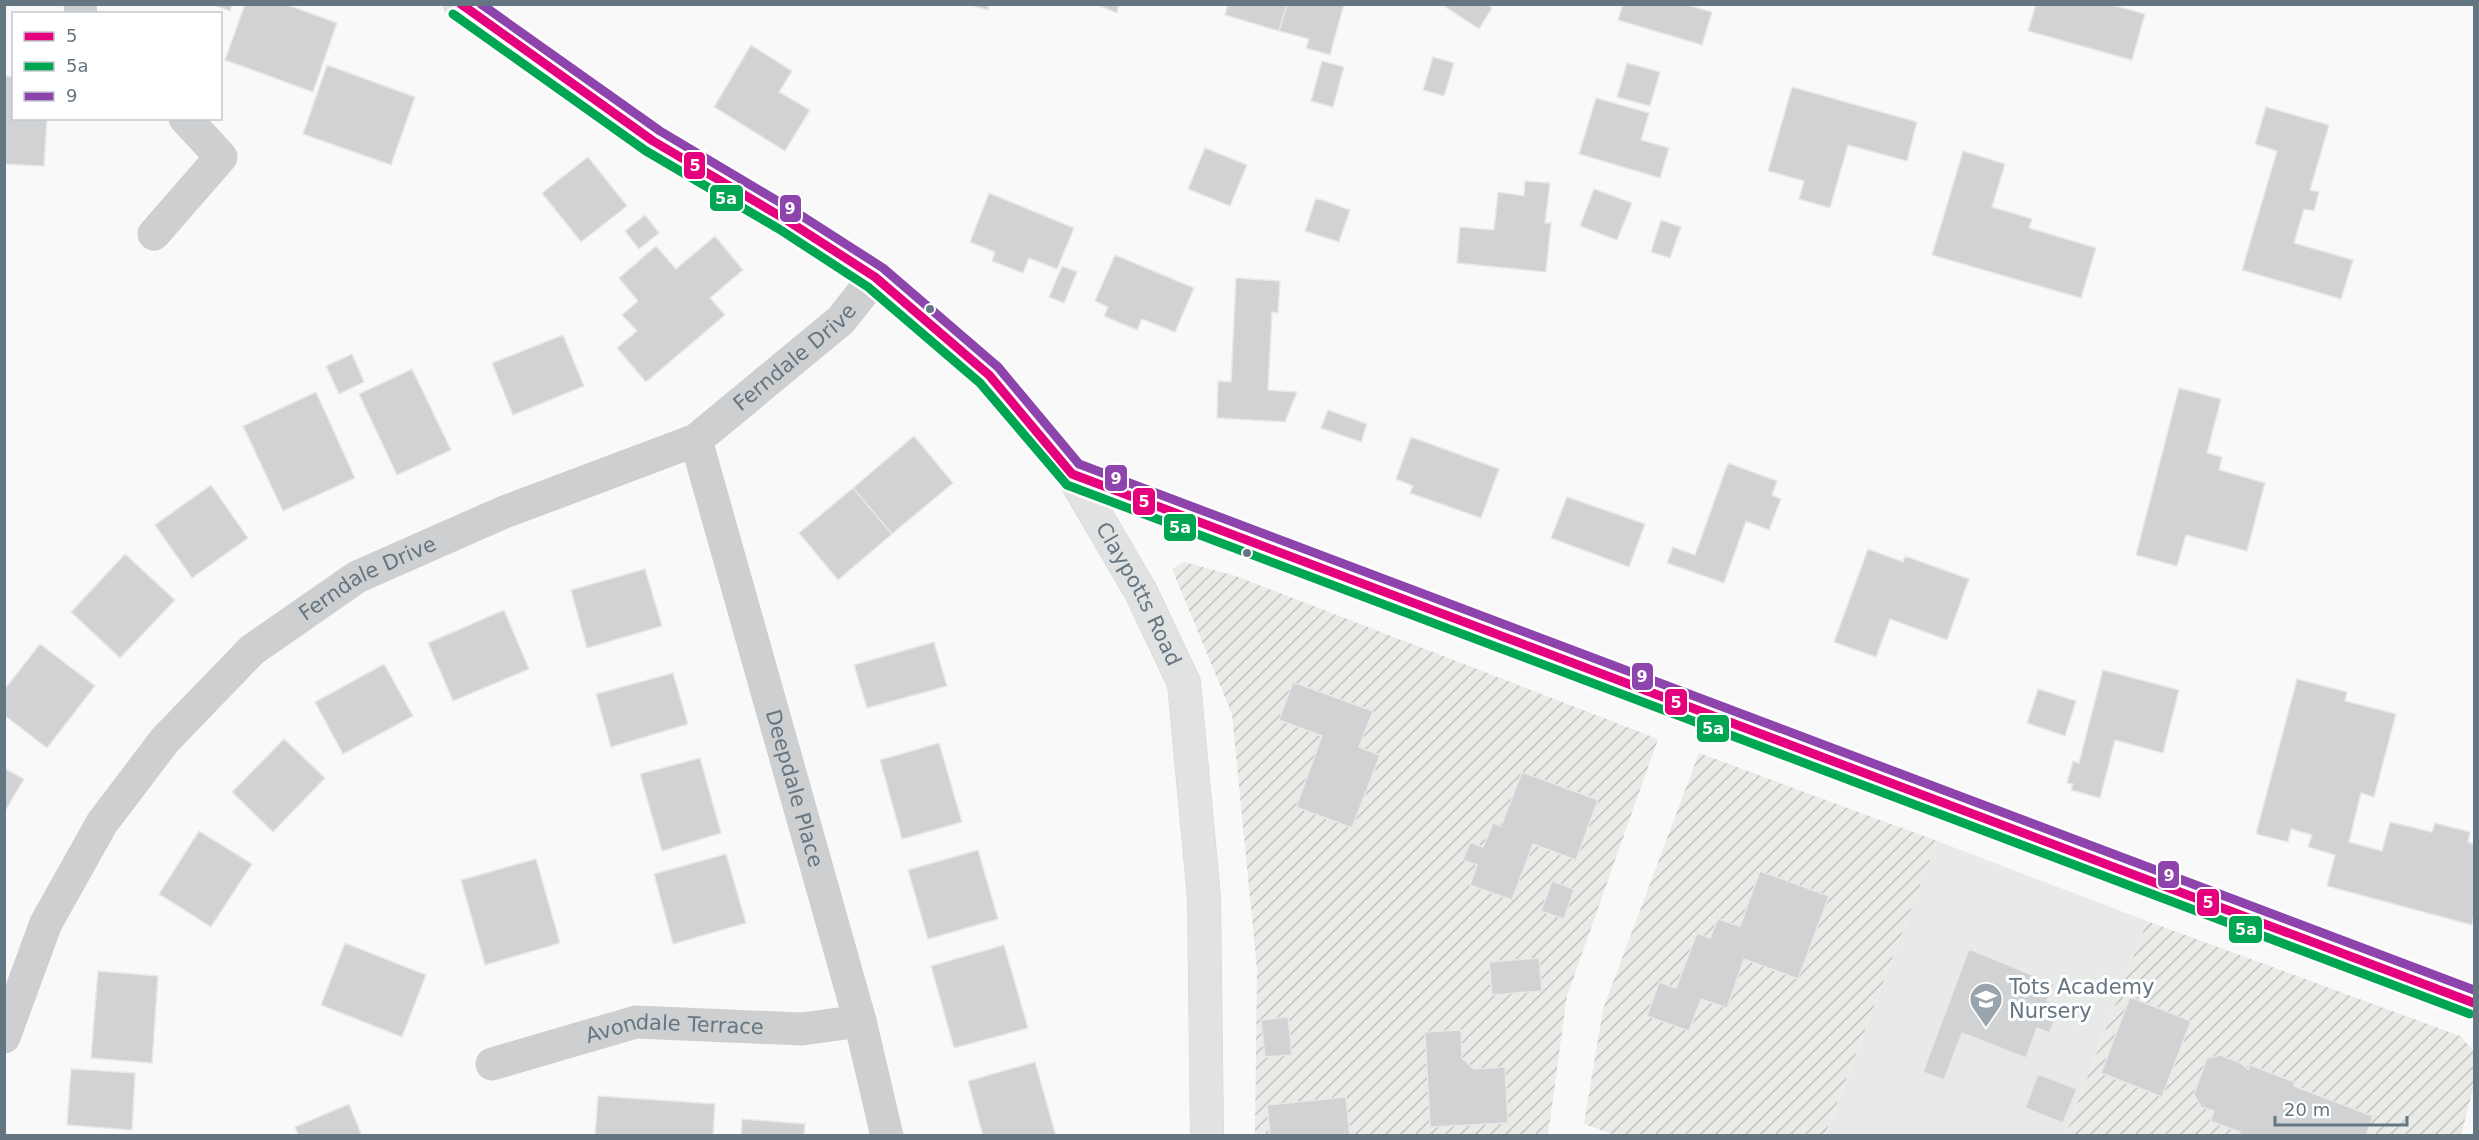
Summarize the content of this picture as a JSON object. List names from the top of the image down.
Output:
{
  "streets": {
    "main road": ["Claypotts Road"],
    "street": ["Ferndale Drive", "Deepdale Place", "Avondale Terrace"]
  },
  "crossings": [
    ["Ferndale Drive", "Claypotts Road"],
    ["Ferndale Drive", "Deepdale Place"],
    ["Deepdale Place", "Avondale Terrace"]
  ],
  "places": {
    "school or university": ["Tots Academy Nursery"]
  },
  "lines": ["transit line 5", "transit line 9", "transit line 5a"],
  "legend": ["5", "5a", "9"],
  "scale_bar": "20 m"
}
